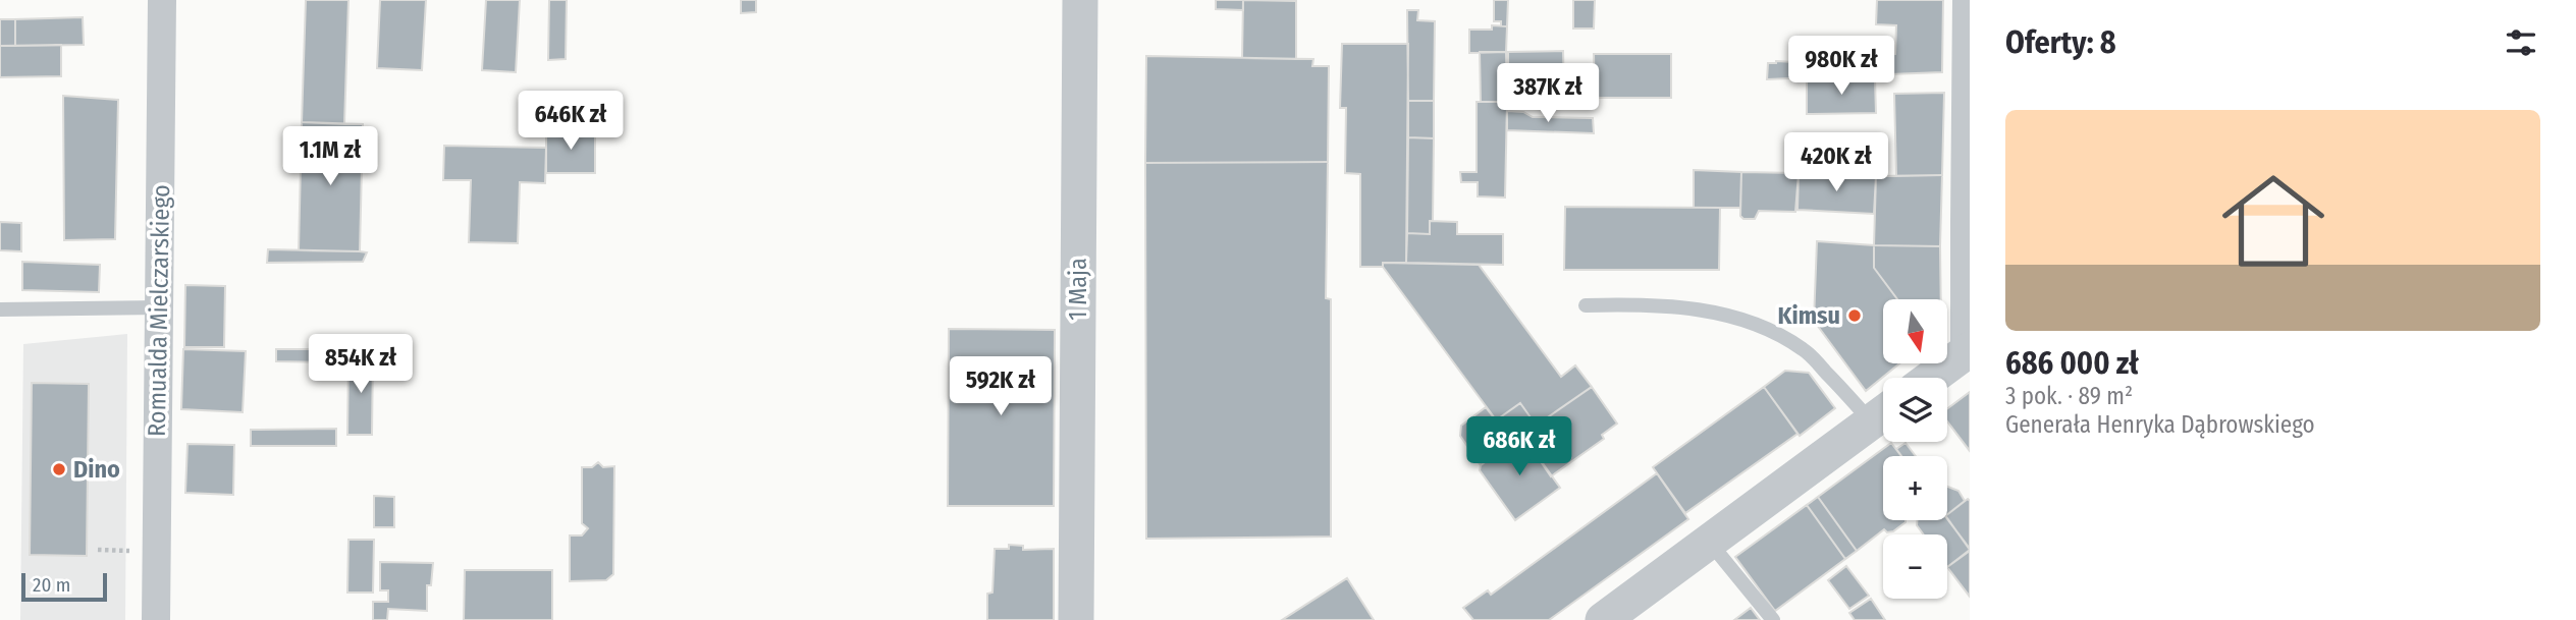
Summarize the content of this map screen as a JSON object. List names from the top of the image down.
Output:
{
  "streets": {
    "street": ["1 Maja", "Romualda Mielczarskiego"]
  },
  "places": ["Kimsu", "Dino"],
  "scale_bar": "20 m",
  "north": "bottom",
  "page": {
    "heading": "Oferty: 8",
    "price": [
      "980K zł",
      "387K zł",
      "646K zł",
      "1.1M zł",
      "420K zł",
      "854K zł",
      "592K zł",
      "686K zł"
    ],
    "list": [
      {
        "name": "686 000 zł",
        "note": "3 pok. · 89 m² · Generała Henryka Dąbrowskiego"
      }
    ],
    "map_buttons": ["+", "−"],
    "scale": "20 m"
  }
}
